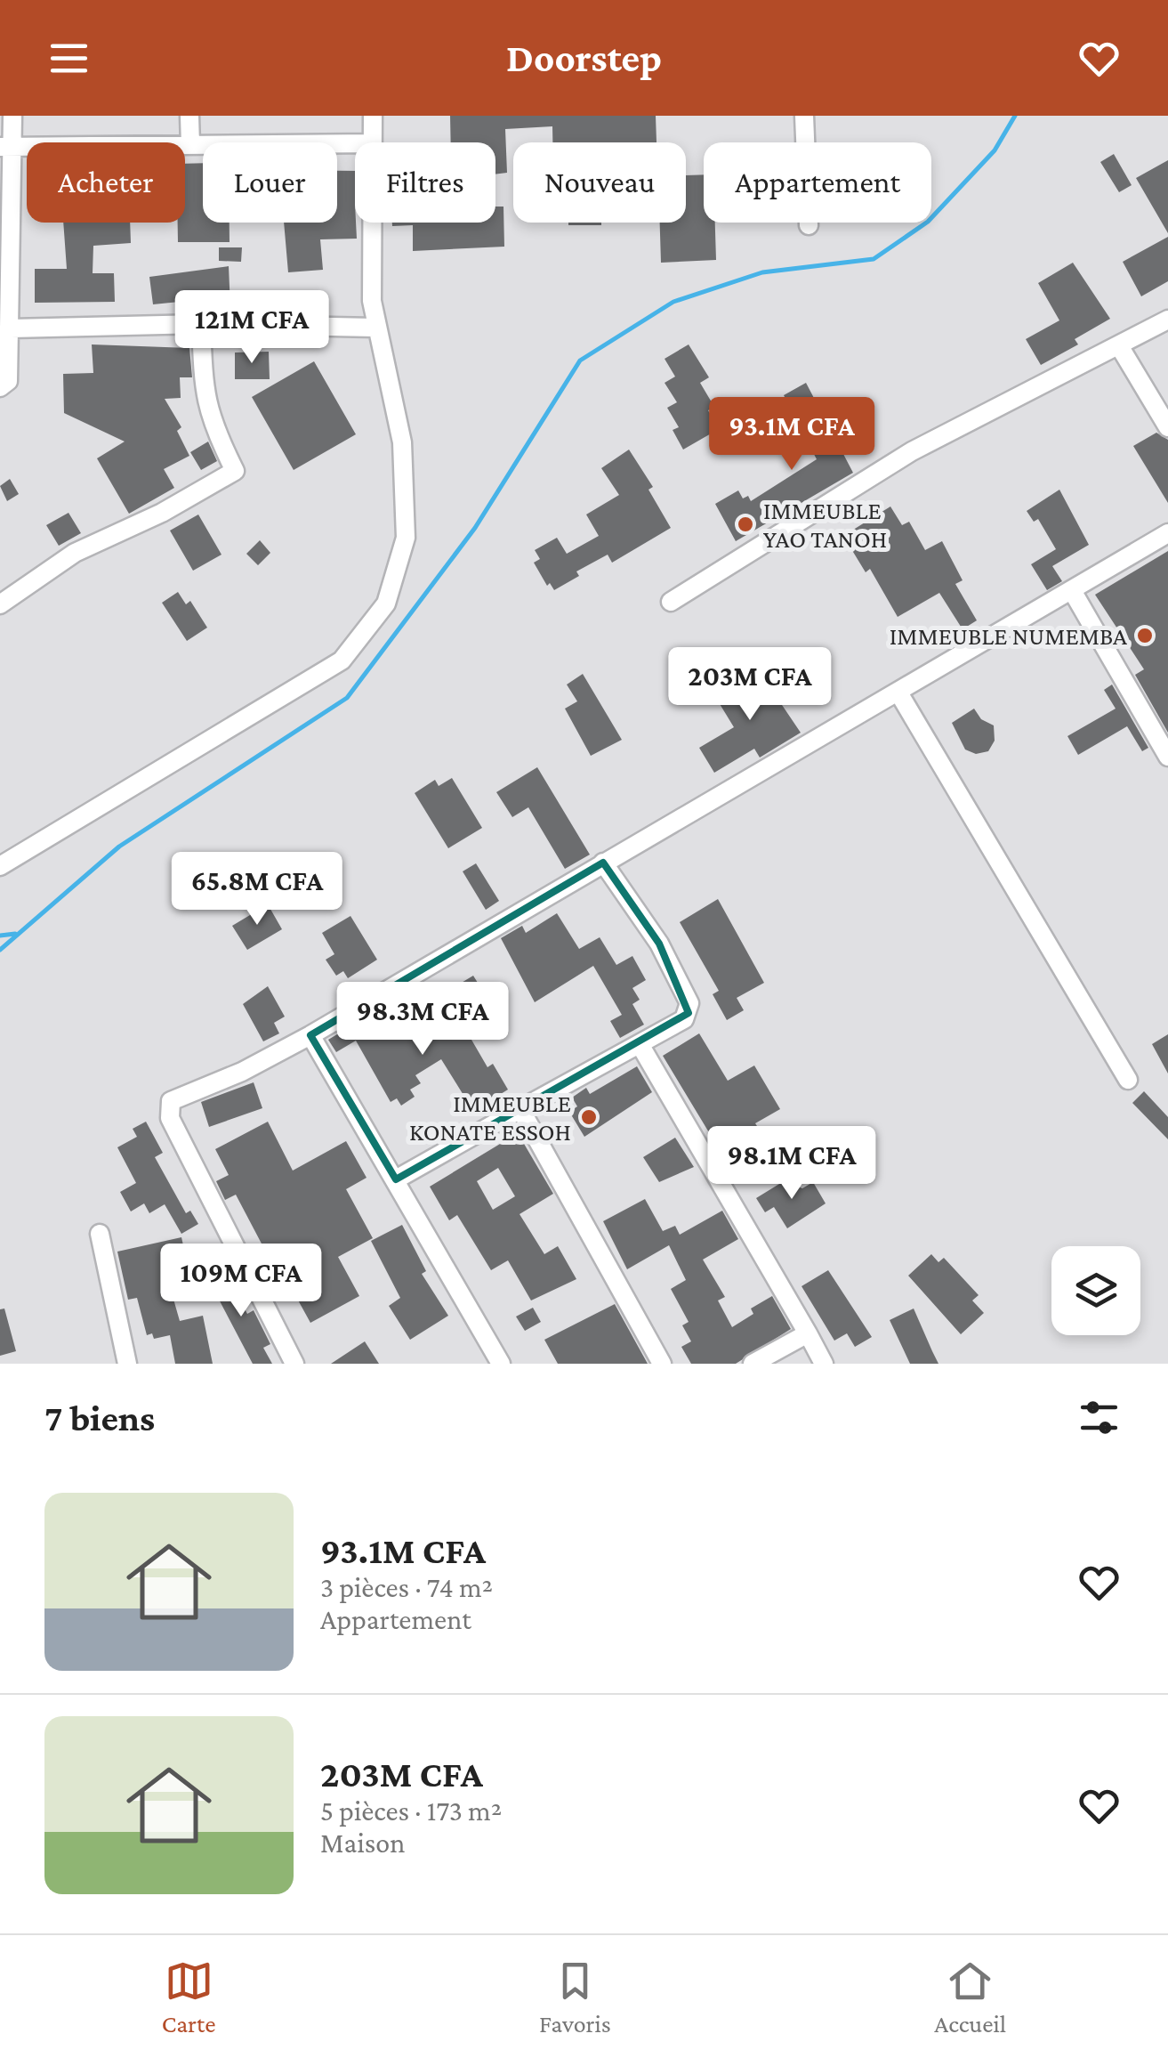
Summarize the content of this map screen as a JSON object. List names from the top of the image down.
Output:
{
  "places": ["IMMEUBLE YAO TANOH", "IMMEUBLE NUMEMBA", "IMMEUBLE KONATE ESSOH"],
  "page": {
    "header": "Doorstep",
    "chip": [
      "Acheter",
      "Louer",
      "Filtres",
      "Nouveau",
      "Appartement"
    ],
    "price": [
      "121M CFA",
      "93.1M CFA",
      "203M CFA",
      "65.8M CFA",
      "98.3M CFA",
      "98.1M CFA",
      "109M CFA"
    ],
    "heading": "7 biens",
    "list": [
      {
        "name": "93.1M CFA",
        "note": "3 pièces · 74 m² · Appartement"
      },
      {
        "name": "203M CFA",
        "note": "5 pièces · 173 m² · Maison"
      }
    ],
    "tabs": ["Carte", "Favoris", "Accueil"]
  }
}
